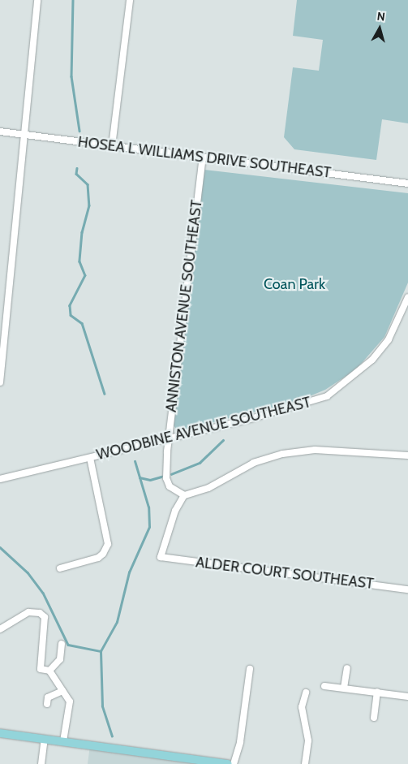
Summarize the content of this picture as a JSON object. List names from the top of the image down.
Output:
{
  "streets": {
    "street": [
      "HOSEA L WILLIAMS DRIVE SOUTHEAST",
      "ANNISTON AVENUE SOUTHEAST",
      "WOODBINE AVENUE SOUTHEAST",
      "ALDER COURT SOUTHEAST"
    ]
  },
  "crossings": [
    ["HOSEA L WILLIAMS DRIVE SOUTHEAST", "ANNISTON AVENUE SOUTHEAST"],
    ["ANNISTON AVENUE SOUTHEAST", "WOODBINE AVENUE SOUTHEAST"],
    ["ANNISTON AVENUE SOUTHEAST", "ALDER COURT SOUTHEAST"]
  ],
  "parks": ["Coan Park"],
  "north": "top"
}
